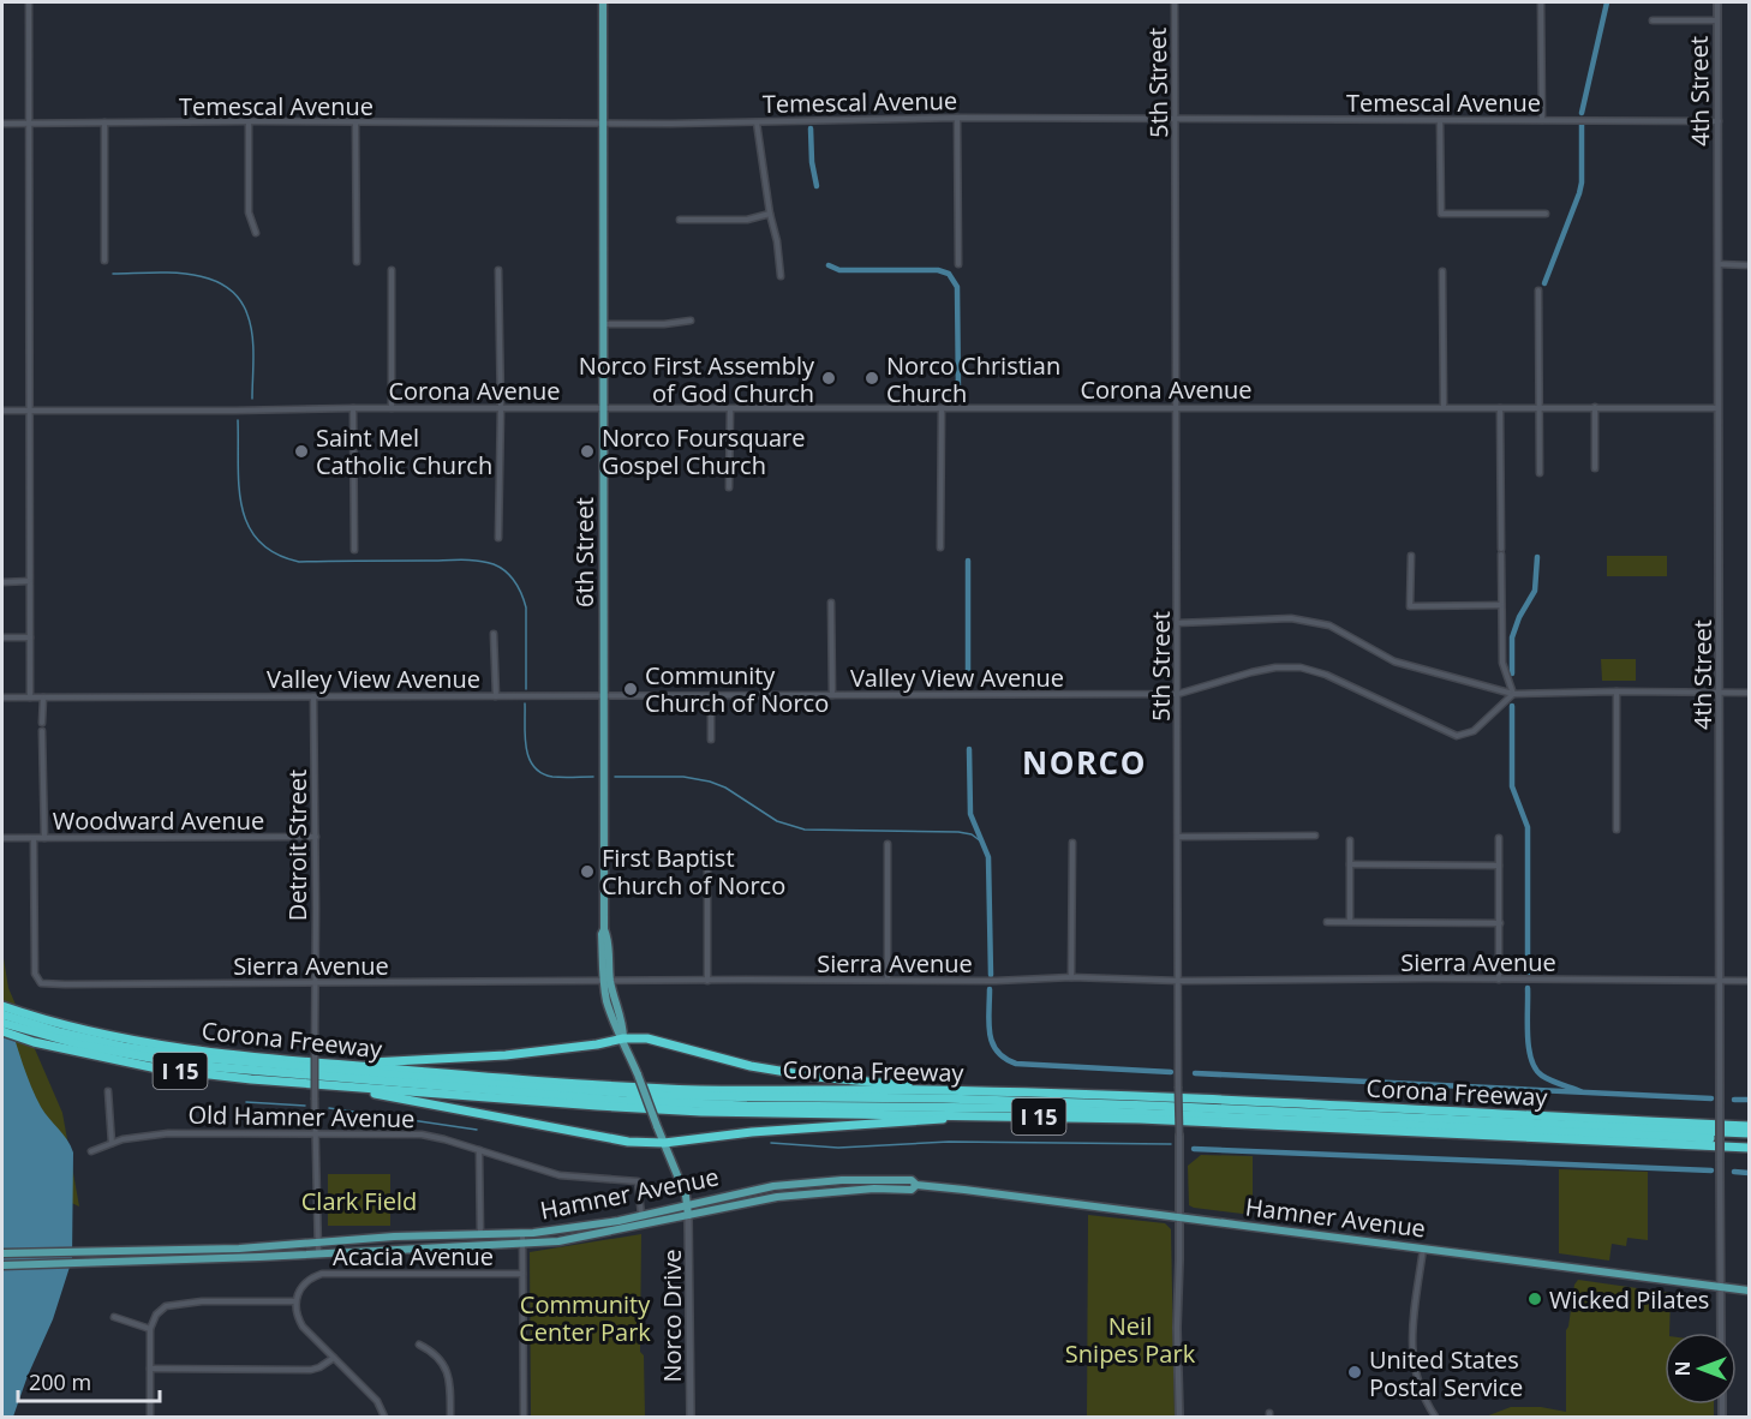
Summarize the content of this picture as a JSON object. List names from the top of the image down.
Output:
{
  "streets": {
    "highway": ["Corona Freeway", "I 15"],
    "main road": ["6th Street", "Hamner Avenue", "Norco Drive"],
    "street": [
      "5th Street",
      "4th Street",
      "Temescal Avenue",
      "Corona Avenue",
      "Valley View Avenue",
      "Woodward Avenue",
      "Detroit Street",
      "Sierra Avenue",
      "Old Hamner Avenue",
      "Acacia Avenue"
    ]
  },
  "crossings": [
    ["5th Street", "Temescal Avenue"],
    ["5th Street", "Corona Avenue"],
    ["5th Street", "Valley View Avenue"],
    ["5th Street", "Sierra Avenue"],
    ["5th Street", "Hamner Avenue"],
    ["4th Street", "Temescal Avenue"],
    ["4th Street", "Corona Avenue"],
    ["4th Street", "Sierra Avenue"],
    ["4th Street", "Hamner Avenue"],
    ["Temescal Avenue", "6th Street"],
    ["Corona Avenue", "6th Street"],
    ["6th Street", "Valley View Avenue"],
    ["6th Street", "Sierra Avenue"],
    ["6th Street", "Hamner Avenue"],
    ["6th Street", "Norco Drive"],
    ["Valley View Avenue", "Detroit Street"],
    ["Woodward Avenue", "Detroit Street"],
    ["Woodward Avenue", "Sierra Avenue"],
    ["Detroit Street", "Sierra Avenue"],
    ["Detroit Street", "Old Hamner Avenue"],
    ["Detroit Street", "Hamner Avenue"],
    ["Corona Freeway", "I 15"],
    ["Old Hamner Avenue", "Hamner Avenue"],
    ["Hamner Avenue", "Norco Drive"]
  ],
  "districts": ["NORCO"],
  "parks": ["Clark Field", "Community Center Park", "Neil Snipes Park"],
  "places": [
    "Norco First Assembly of God Church",
    "Norco Christian Church",
    "Saint Mel Catholic Church",
    "Norco Foursquare Gospel Church",
    "Community Church of Norco",
    "First Baptist Church of Norco",
    "Wicked Pilates",
    "United States Postal Service"
  ],
  "scale_bar": "200 m",
  "north": "left"
}
